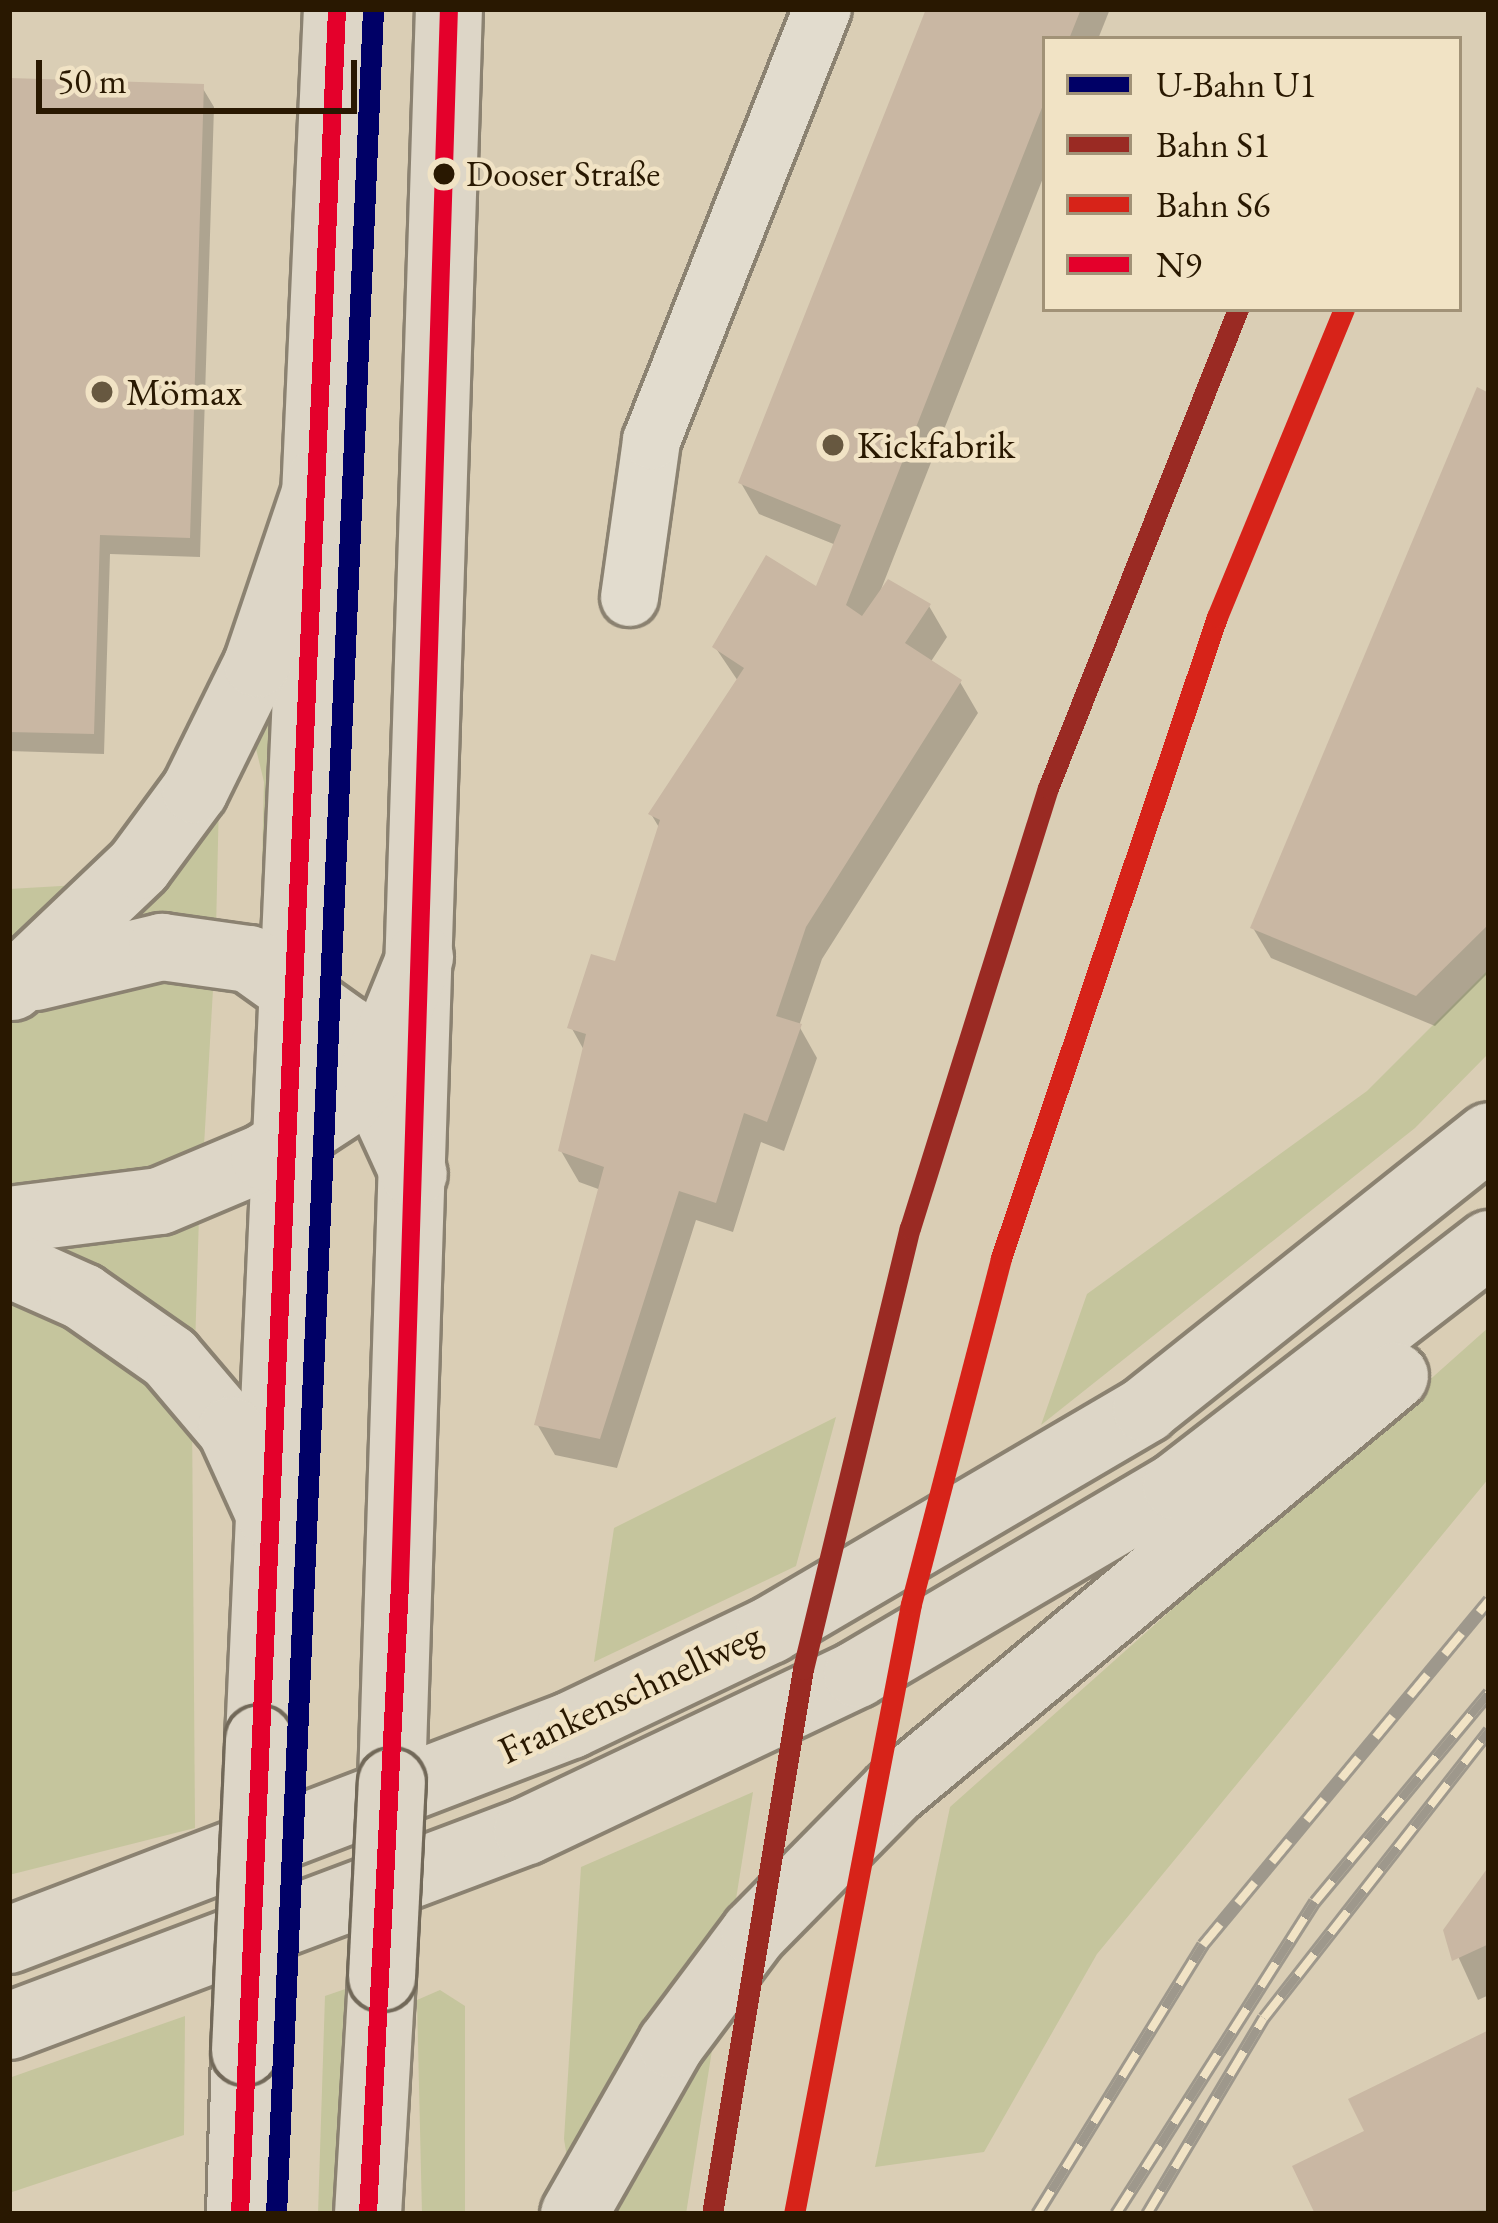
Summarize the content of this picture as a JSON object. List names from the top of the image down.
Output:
{
  "streets": {
    "main road": ["Frankenschnellweg"]
  },
  "places": ["Dooser Straße", "Mömax", "Kickfabrik"],
  "lines": [
    "metro line U1",
    "transit line N9",
    "rail line S1",
    "rail line S6"
  ],
  "legend": [
    "U-Bahn U1",
    "Bahn S1",
    "Bahn S6",
    "N9"
  ],
  "scale_bar": "50 m"
}
